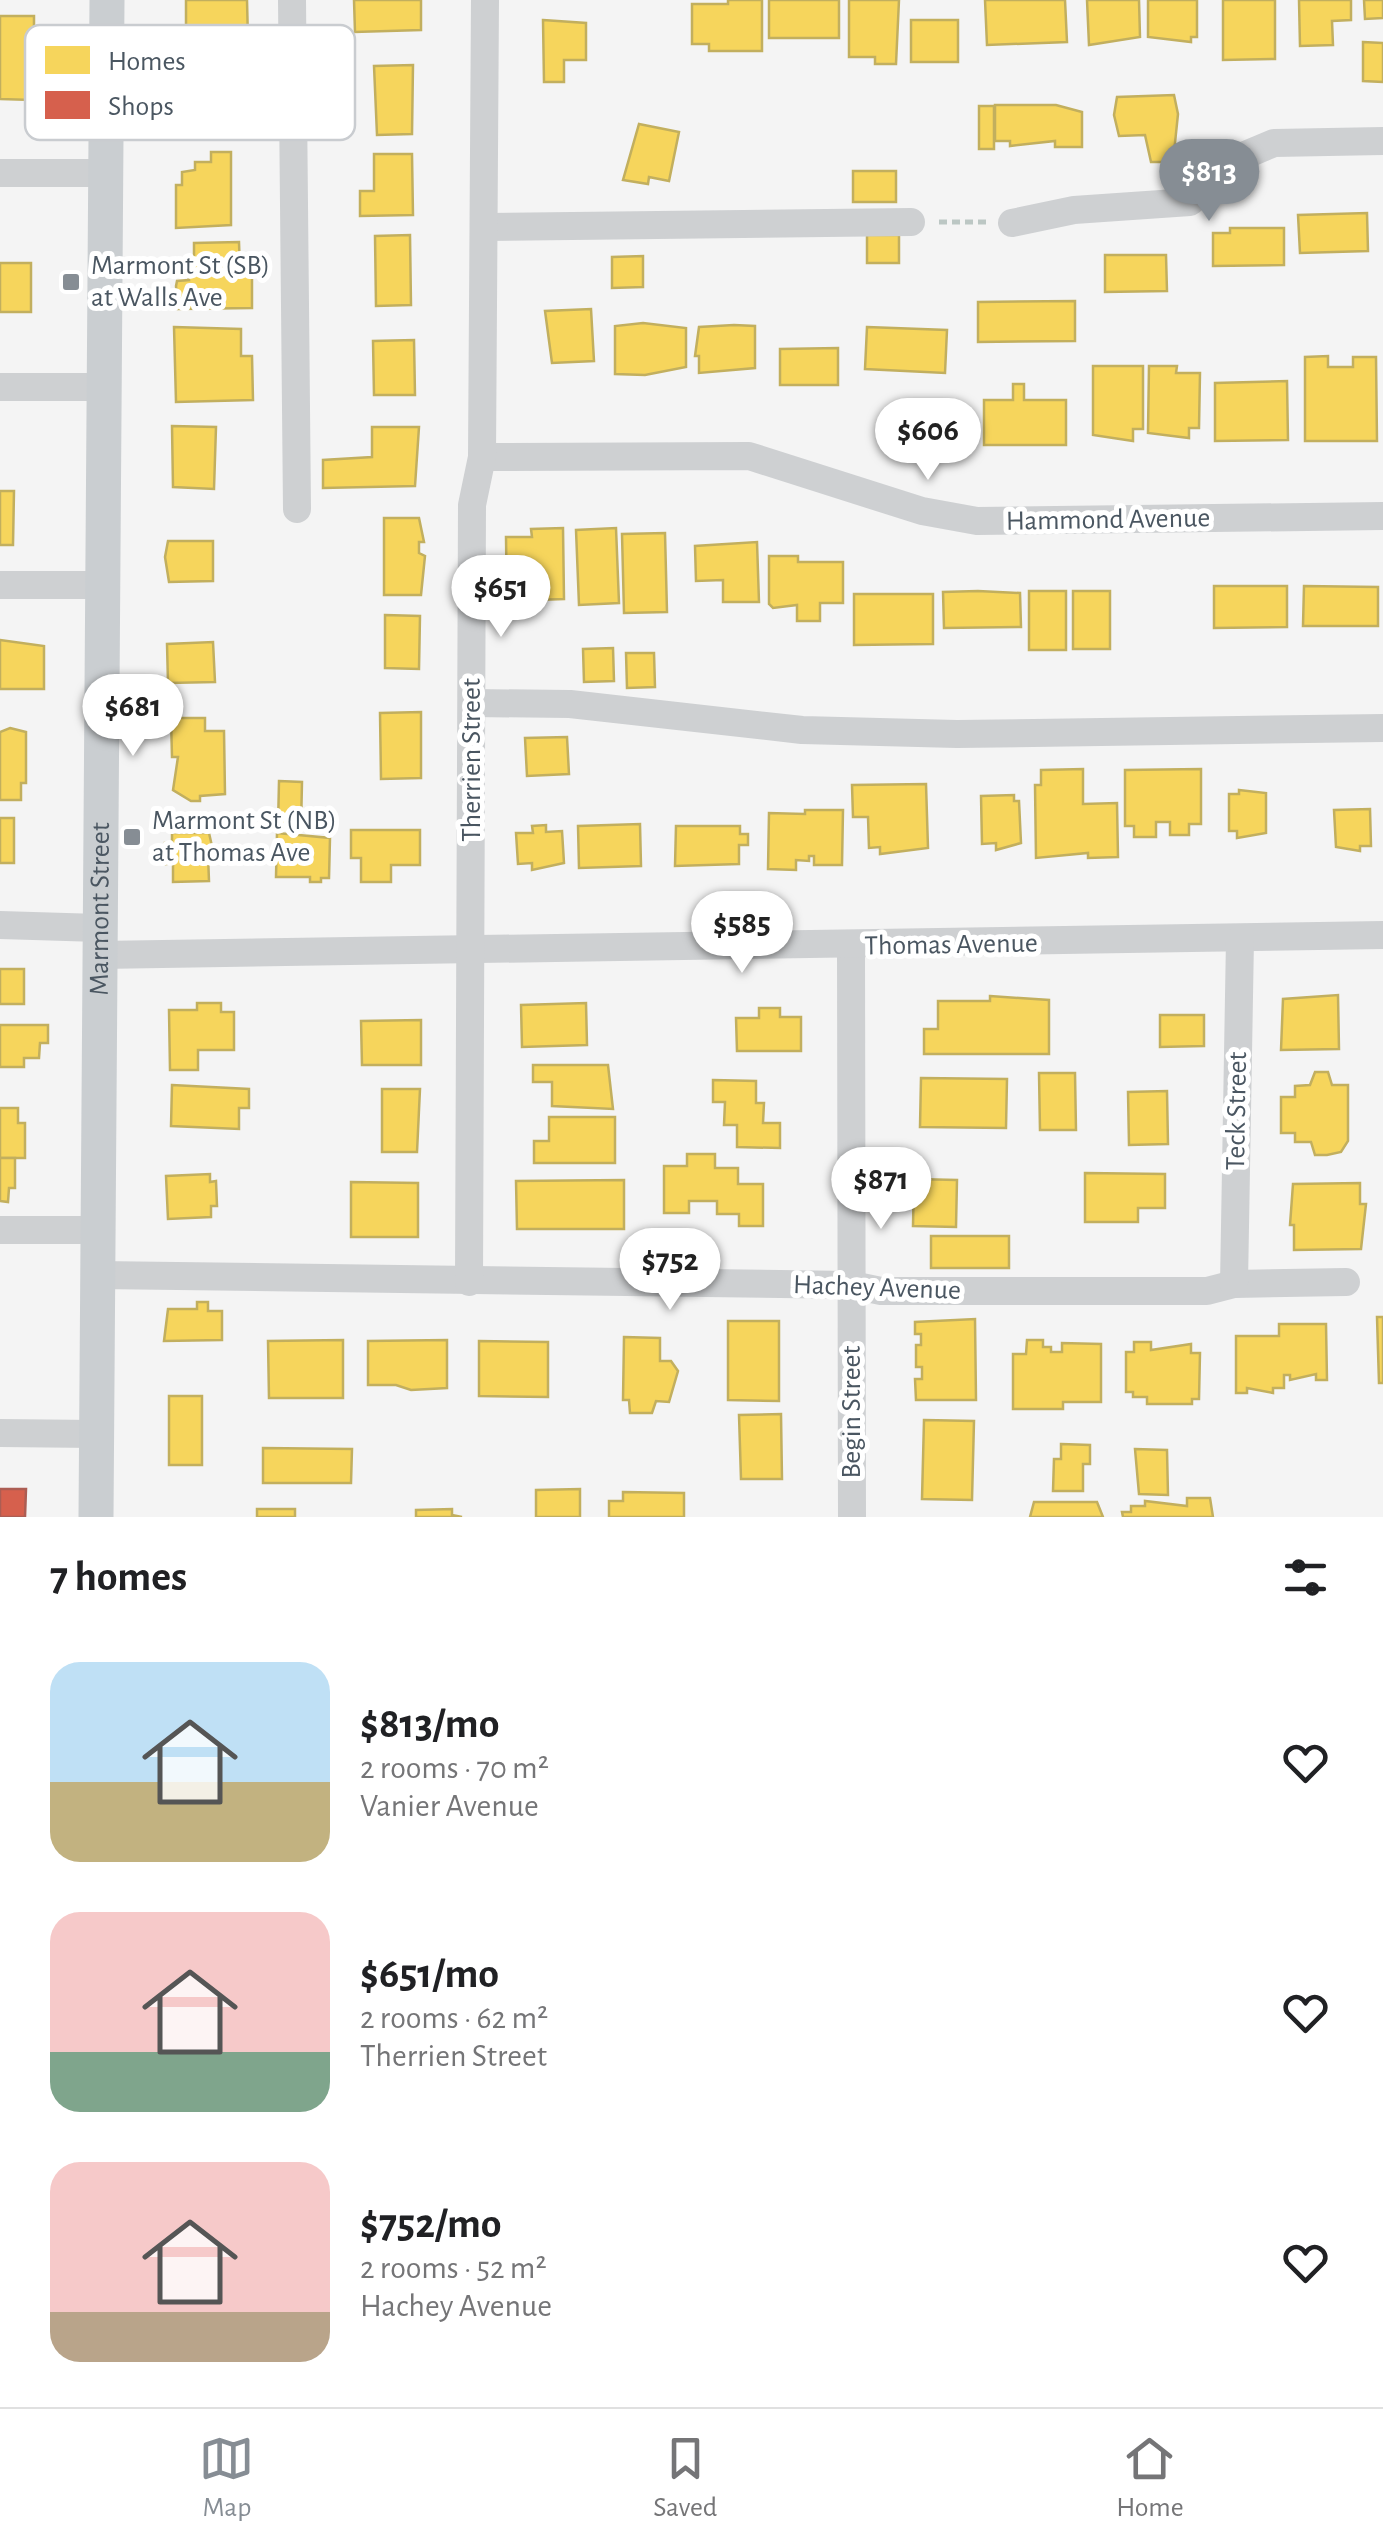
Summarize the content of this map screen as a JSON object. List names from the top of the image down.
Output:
{
  "streets": {
    "main road": ["Marmont Street"],
    "street": [
      "Hammond Avenue",
      "Therrien Street",
      "Thomas Avenue",
      "Teck Street",
      "Hachey Avenue",
      "Begin Street"
    ]
  },
  "crossings": [
    ["Hammond Avenue", "Therrien Street"],
    ["Therrien Street", "Thomas Avenue"],
    ["Therrien Street", "Hachey Avenue"],
    ["Marmont Street", "Thomas Avenue"],
    ["Marmont Street", "Hachey Avenue"],
    ["Thomas Avenue", "Teck Street"],
    ["Thomas Avenue", "Begin Street"],
    ["Teck Street", "Hachey Avenue"],
    ["Hachey Avenue", "Begin Street"]
  ],
  "places": {
    "transit": ["Marmont St (SB) at Walls Ave", "Marmont St (NB) at Thomas Ave"]
  },
  "legend": ["Homes", "Shops"],
  "page": {
    "price": [
      "$813",
      "$606",
      "$651",
      "$681",
      "$585",
      "$871",
      "$752"
    ],
    "heading": "7 homes",
    "list": [
      {
        "name": "$813/mo",
        "note": "2 rooms · 70 m² · Vanier Avenue"
      },
      {
        "name": "$651/mo",
        "note": "2 rooms · 62 m² · Therrien Street"
      },
      {
        "name": "$752/mo",
        "note": "2 rooms · 52 m² · Hachey Avenue"
      }
    ],
    "tabs": ["Map", "Saved", "Home"]
  }
}
